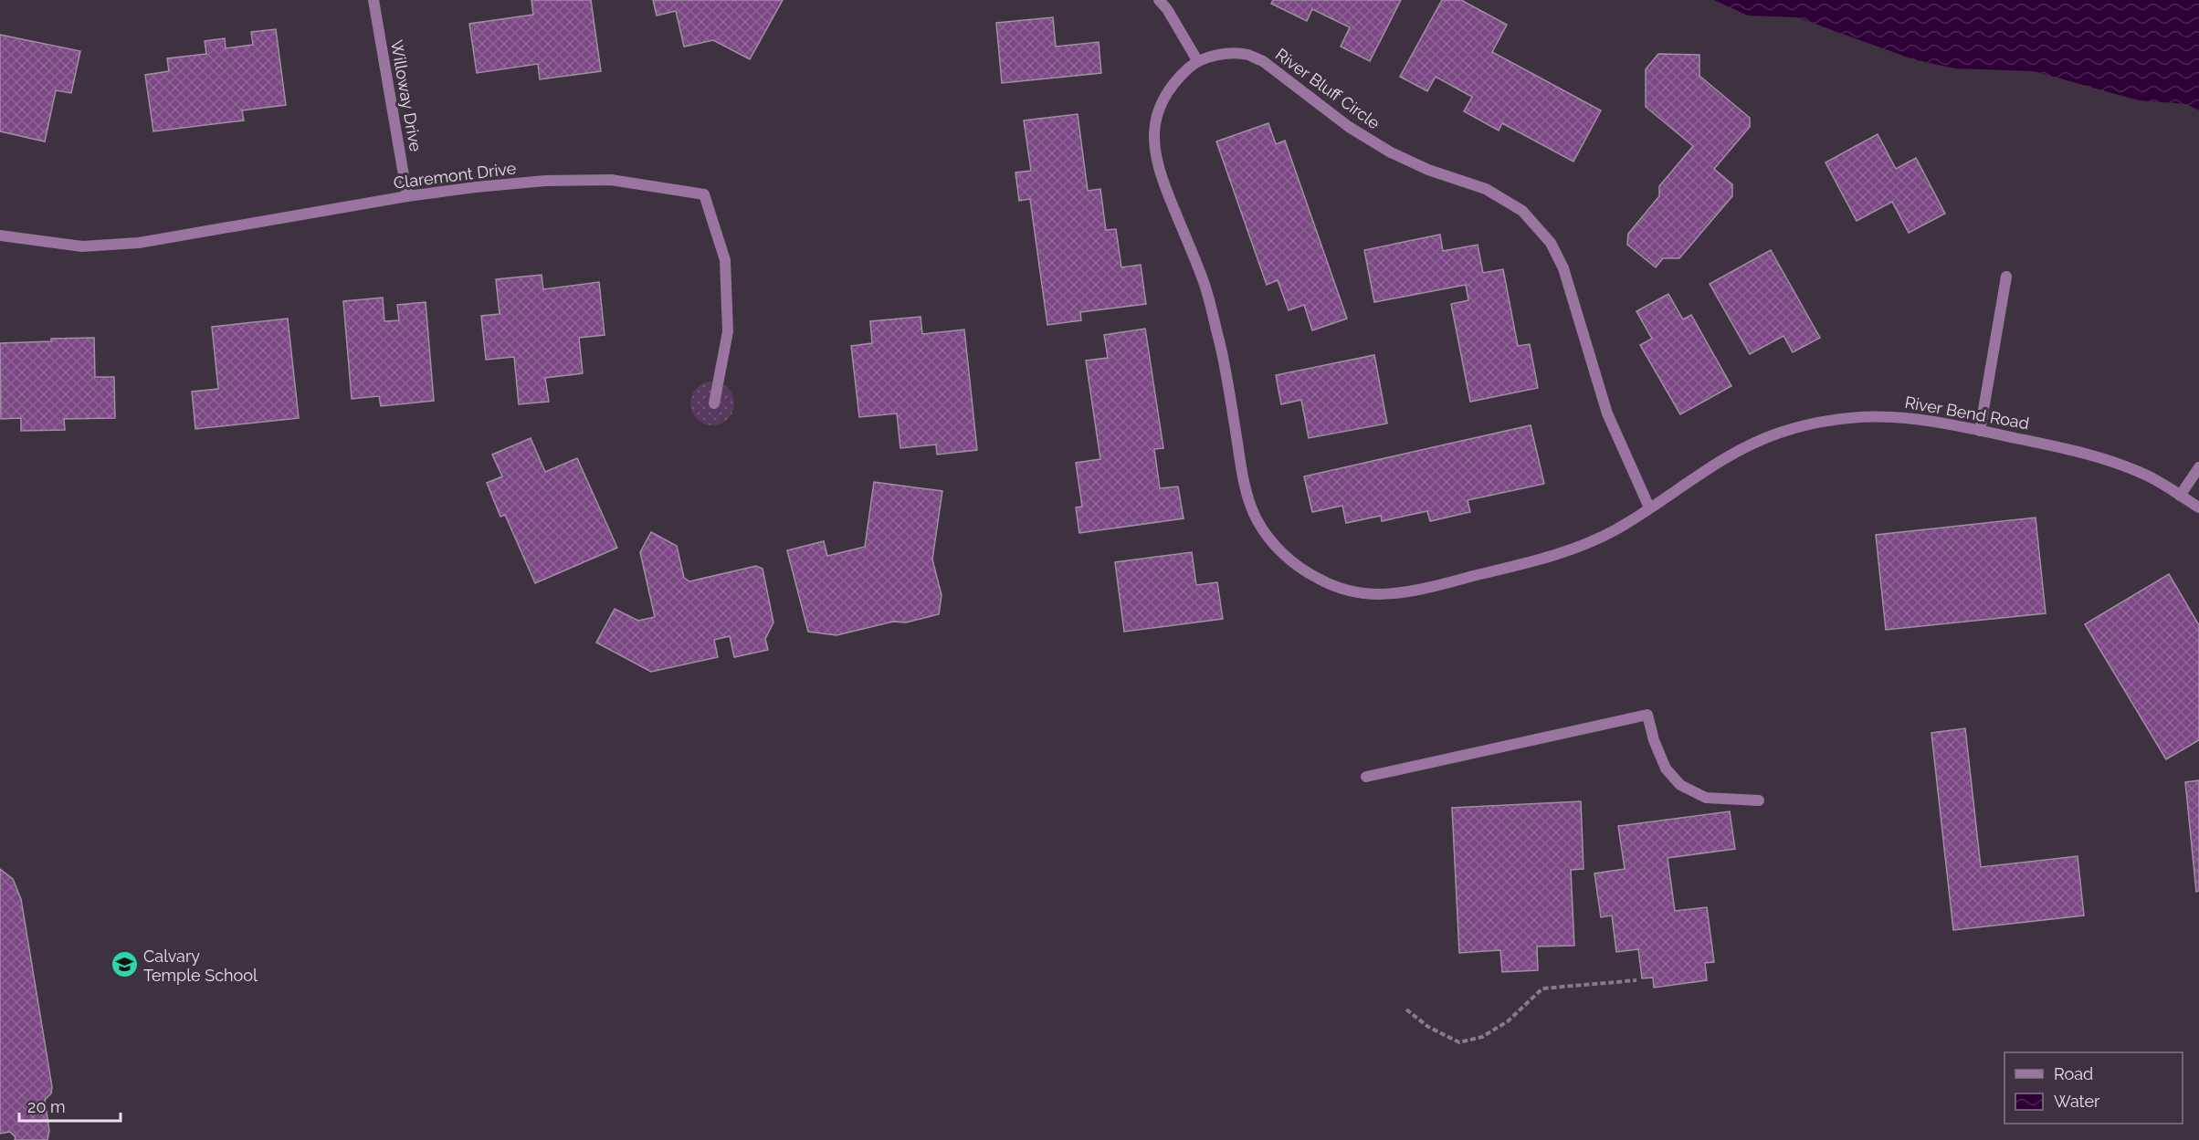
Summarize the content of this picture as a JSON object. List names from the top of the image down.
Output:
{
  "streets": {
    "street": [
      "River Bluff Circle",
      "Willoway Drive",
      "Claremont Drive",
      "River Bend Road"
    ]
  },
  "crossings": [
    ["River Bluff Circle", "River Bend Road"],
    ["Willoway Drive", "Claremont Drive"]
  ],
  "places": {
    "school or university": ["Calvary Temple School"]
  },
  "legend": ["Road", "Water"],
  "scale_bar": "20 m"
}
